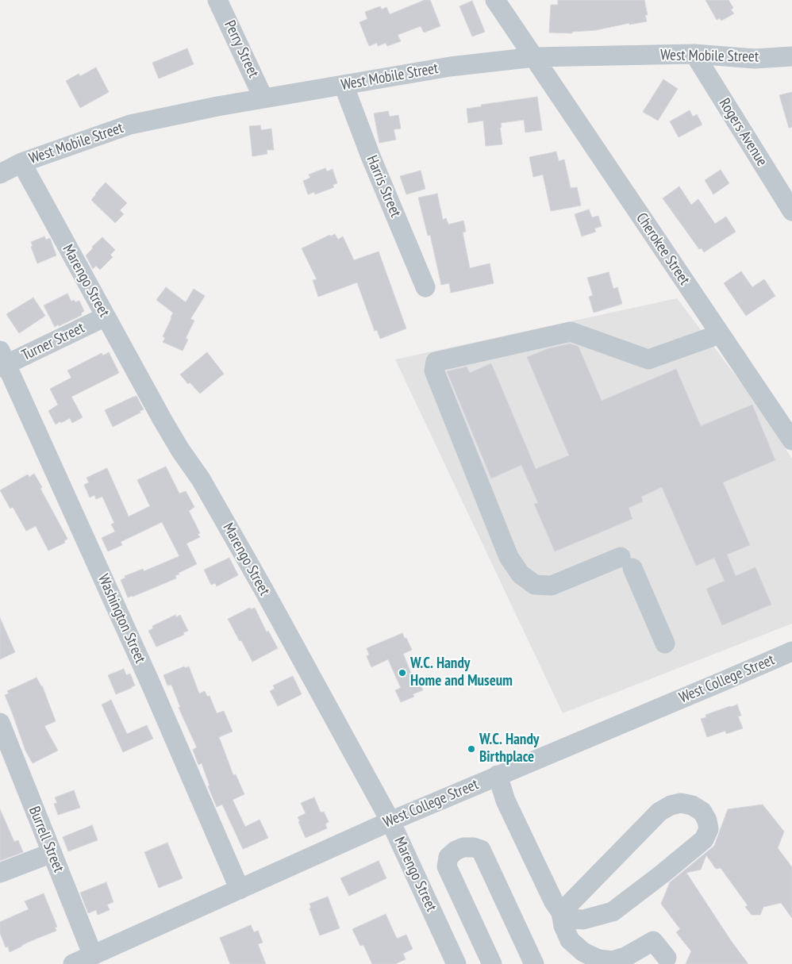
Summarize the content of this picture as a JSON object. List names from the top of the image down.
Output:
{
  "streets": {
    "street": [
      "Perry Street",
      "West Mobile Street",
      "Rogers Avenue",
      "Harris Street",
      "Cherokee Street",
      "Marengo Street",
      "Turner Street",
      "Washington Street",
      "West College Street",
      "Burrell Street"
    ]
  },
  "crossings": [
    ["Perry Street", "West Mobile Street"],
    ["West Mobile Street", "Rogers Avenue"],
    ["West Mobile Street", "Harris Street"],
    ["West Mobile Street", "Cherokee Street"],
    ["West Mobile Street", "Marengo Street"],
    ["Marengo Street", "Turner Street"],
    ["Marengo Street", "West College Street"],
    ["Turner Street", "Washington Street"],
    ["Washington Street", "West College Street"],
    ["West College Street", "Burrell Street"]
  ],
  "places": ["W.C. Handy Home and Museum", "W.C. Handy Birthplace"]
}
